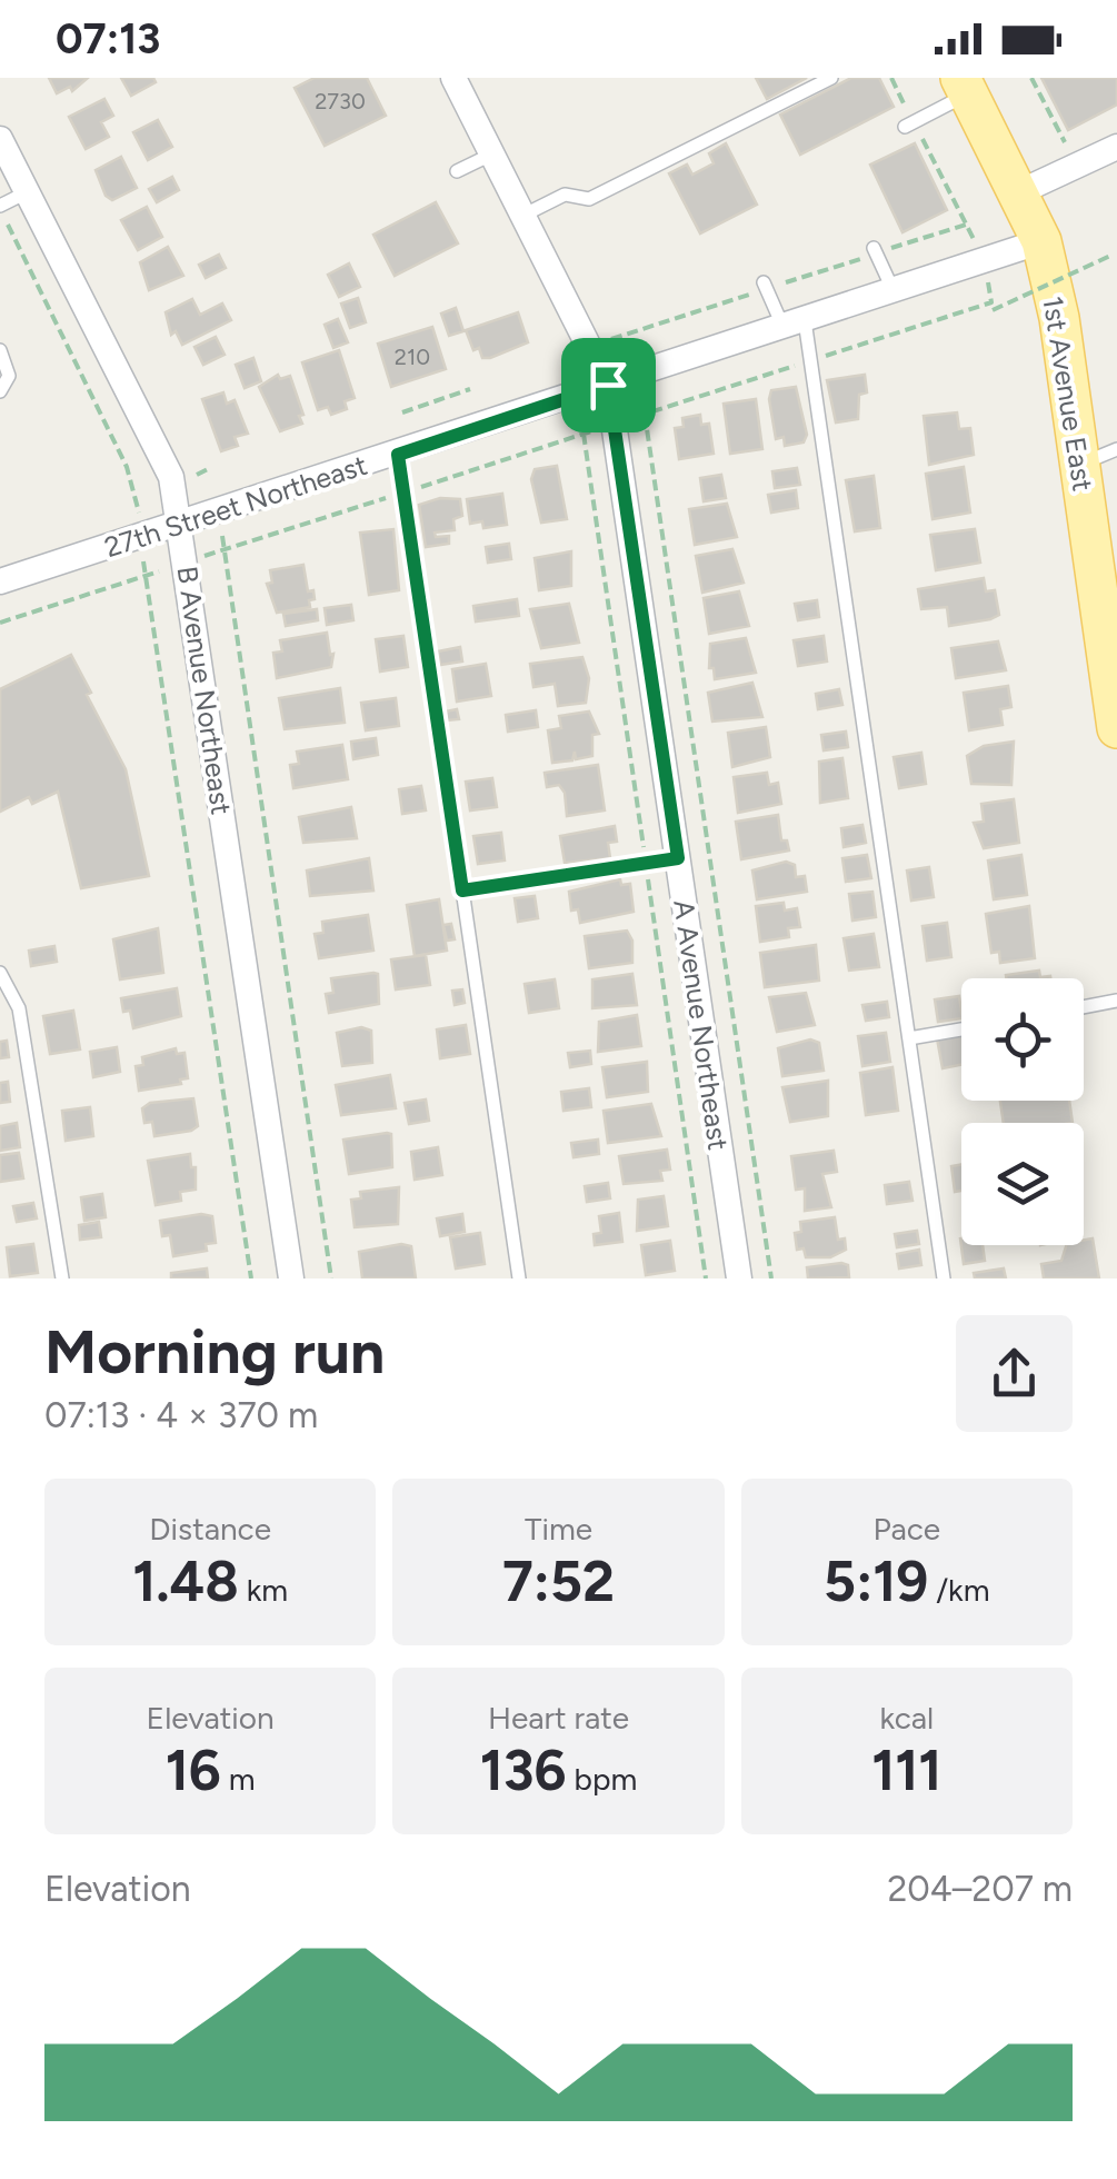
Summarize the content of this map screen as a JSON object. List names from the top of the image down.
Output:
{
  "streets": {
    "main road": ["1st Avenue East"],
    "street": ["27th Street Northeast", "B Avenue Northeast", "A Avenue Northeast"]
  },
  "crossings": [
    ["1st Avenue East", "27th Street Northeast"],
    ["27th Street Northeast", "B Avenue Northeast"],
    ["27th Street Northeast", "A Avenue Northeast"]
  ],
  "house_numbers": ["2730", "210"],
  "page": {
    "status": "07:13",
    "heading": ["Morning run", "07:13 · 4 × 370 m"],
    "stats": [
      ["Distance", "1.48 km"],
      ["Time", "7:52"],
      ["Pace", "5:19 /km"],
      ["Elevation", "16 m"],
      ["Heart rate", "136 bpm"],
      ["kcal", "111"]
    ],
    "chart": ["Elevation", "204–207 m"]
  }
}
